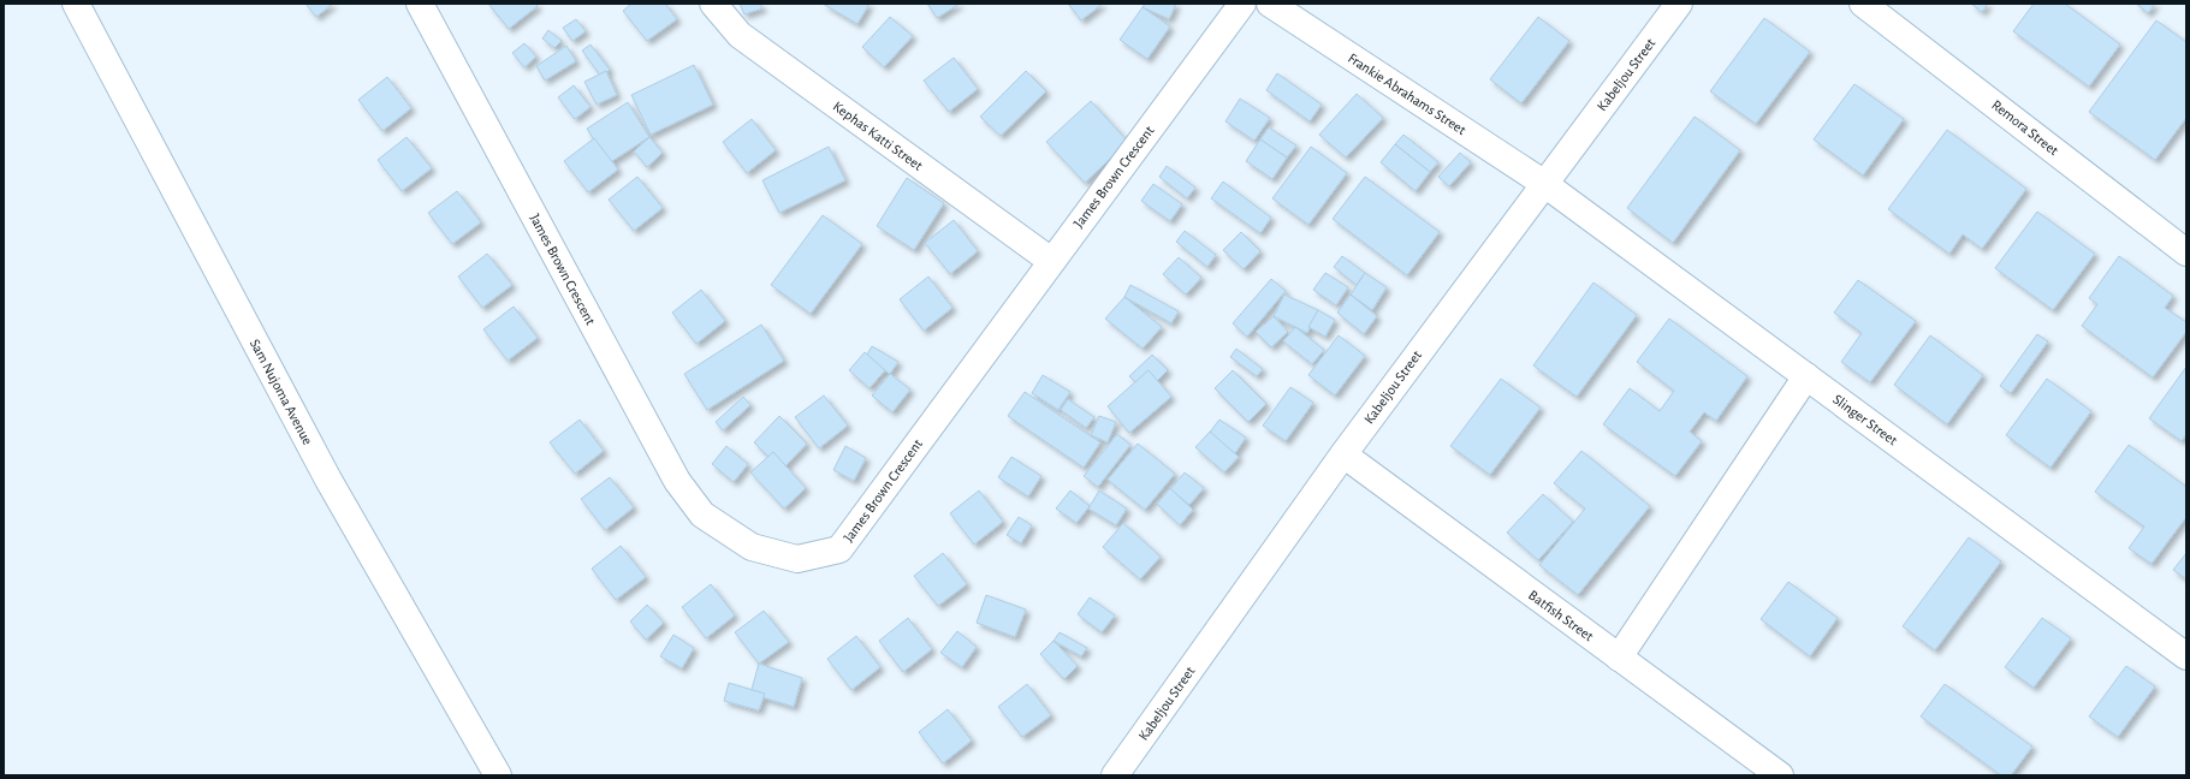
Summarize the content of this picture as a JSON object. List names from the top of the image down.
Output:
{
  "streets": {
    "street": [
      "Kabeljou Street",
      "Frankie Abrahams Street",
      "Remora Street",
      "Kephas Katti Street",
      "James Brown Crescent",
      "Sam Nujoma Avenue",
      "Slinger Street",
      "Batfish Street"
    ]
  },
  "crossings": [
    ["Kabeljou Street", "Frankie Abrahams Street"],
    ["Kabeljou Street", "Slinger Street"],
    ["Kabeljou Street", "Batfish Street"],
    ["Frankie Abrahams Street", "Slinger Street"],
    ["Kephas Katti Street", "James Brown Crescent"]
  ]
}
